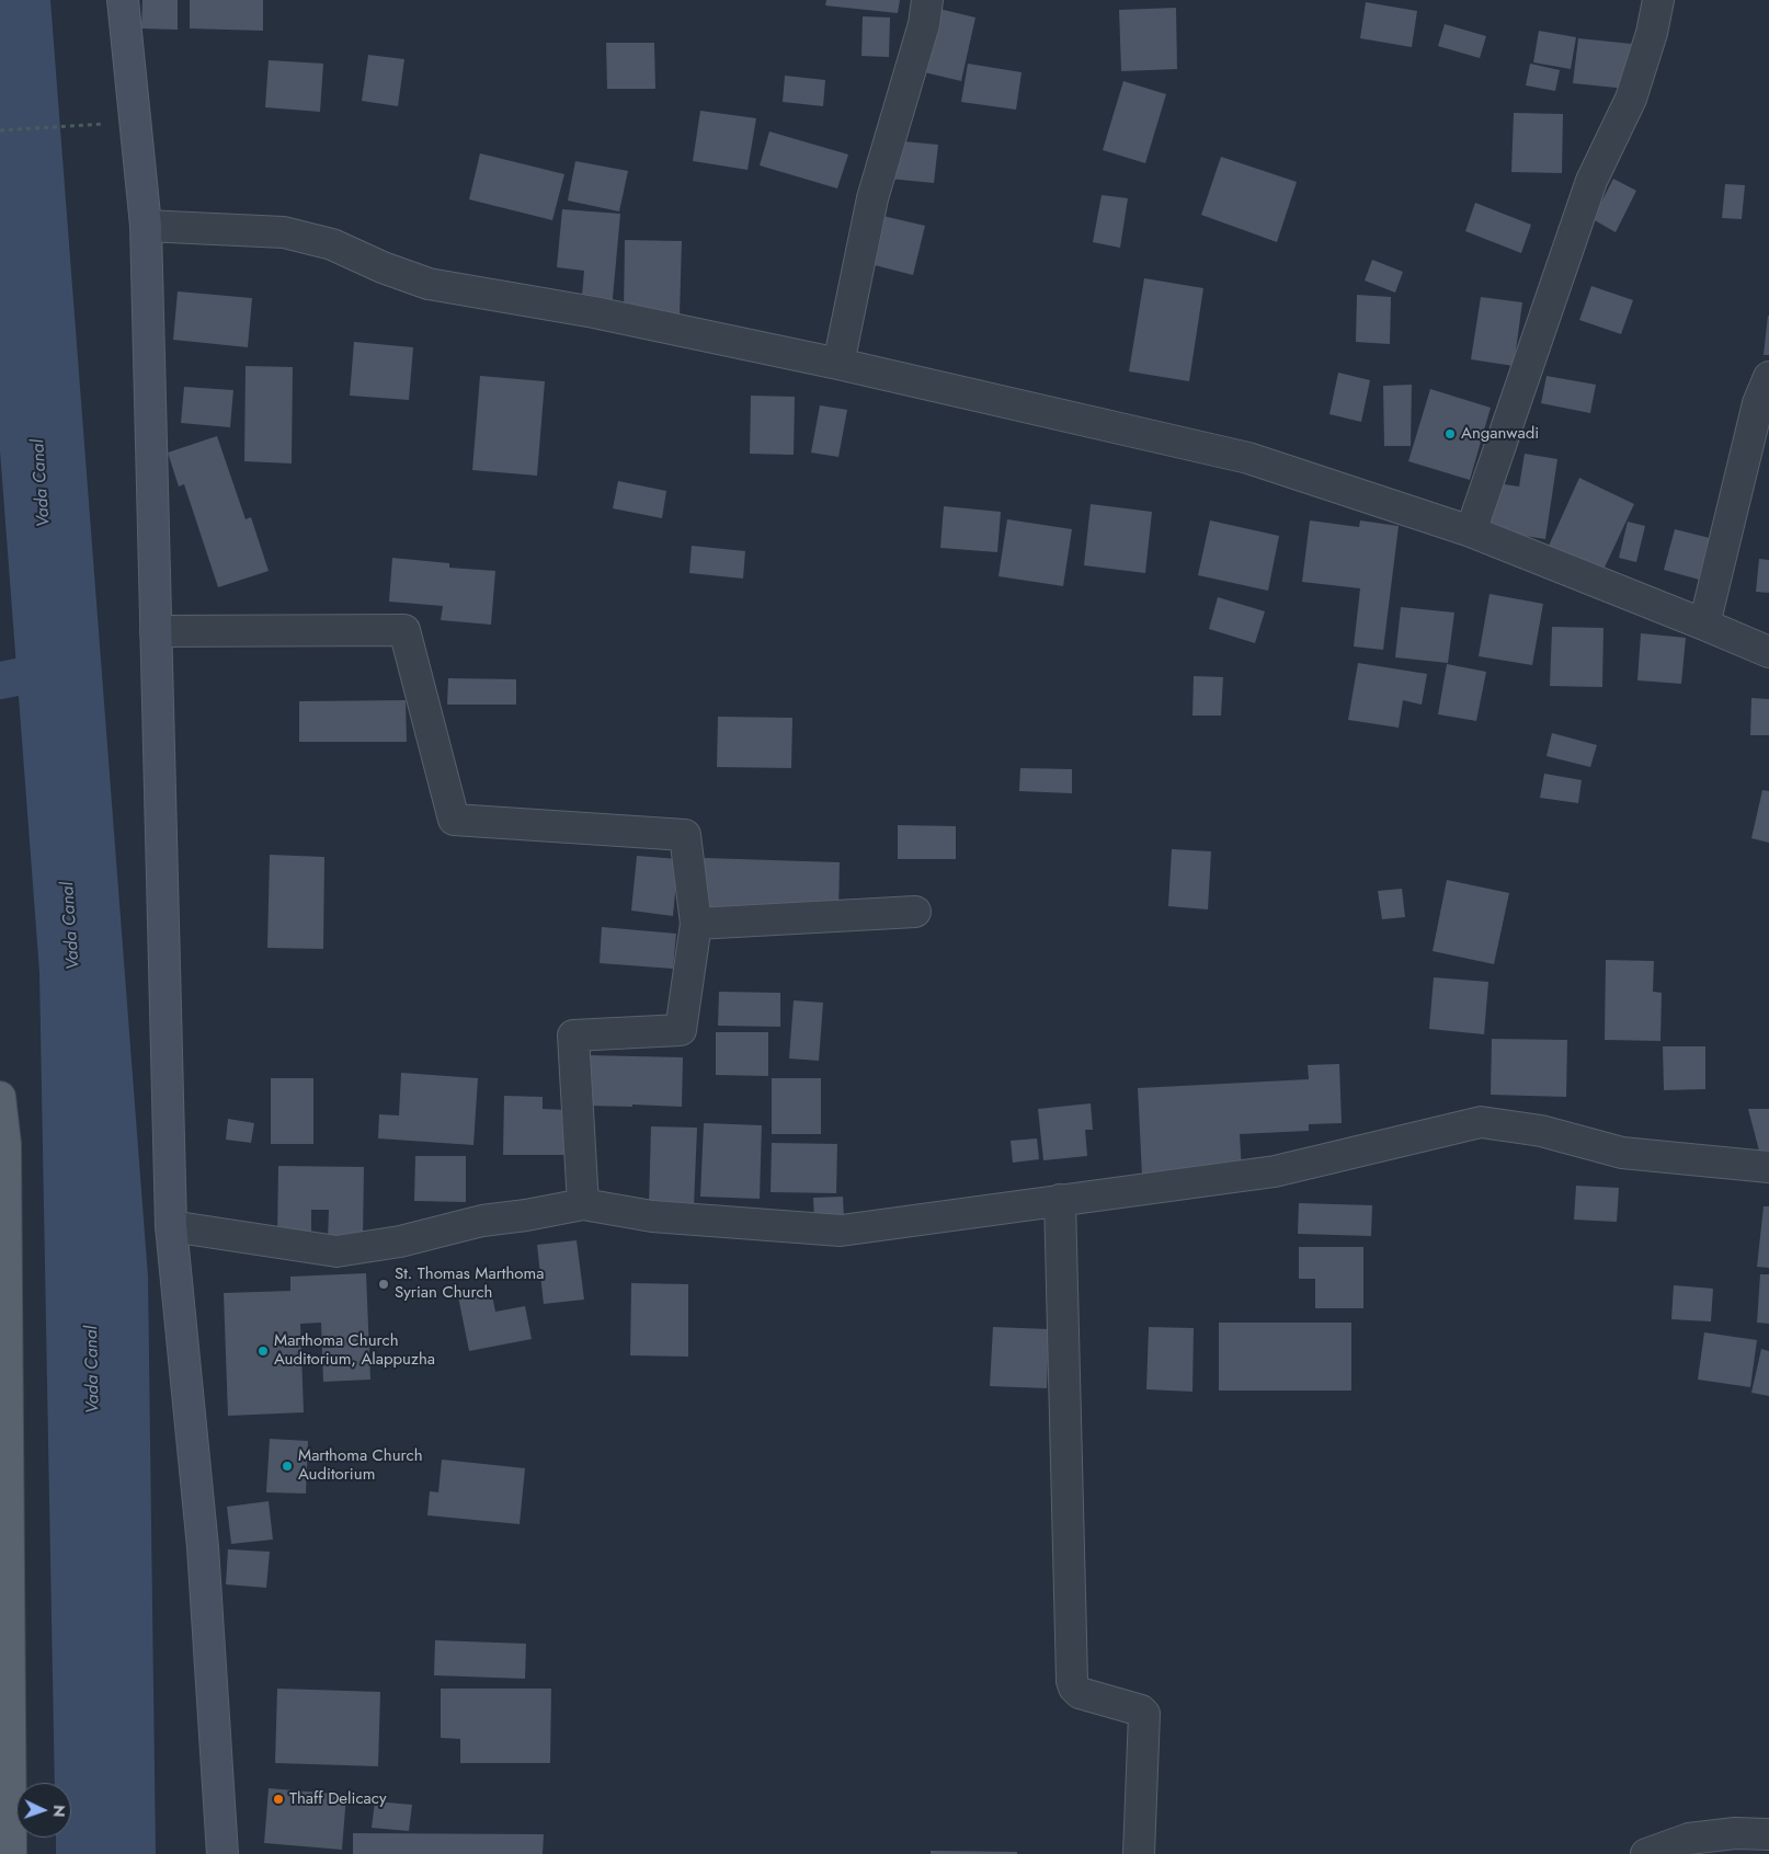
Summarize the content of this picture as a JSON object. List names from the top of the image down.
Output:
{
  "water": ["Vada Canal"],
  "places": [
    "Anganwadi",
    "St. Thomas Marthoma Syrian Church",
    "Marthoma Church Auditorium, Alappuzha",
    "Marthoma Church Auditorium",
    "Thaff Delicacy"
  ],
  "north": "right"
}
